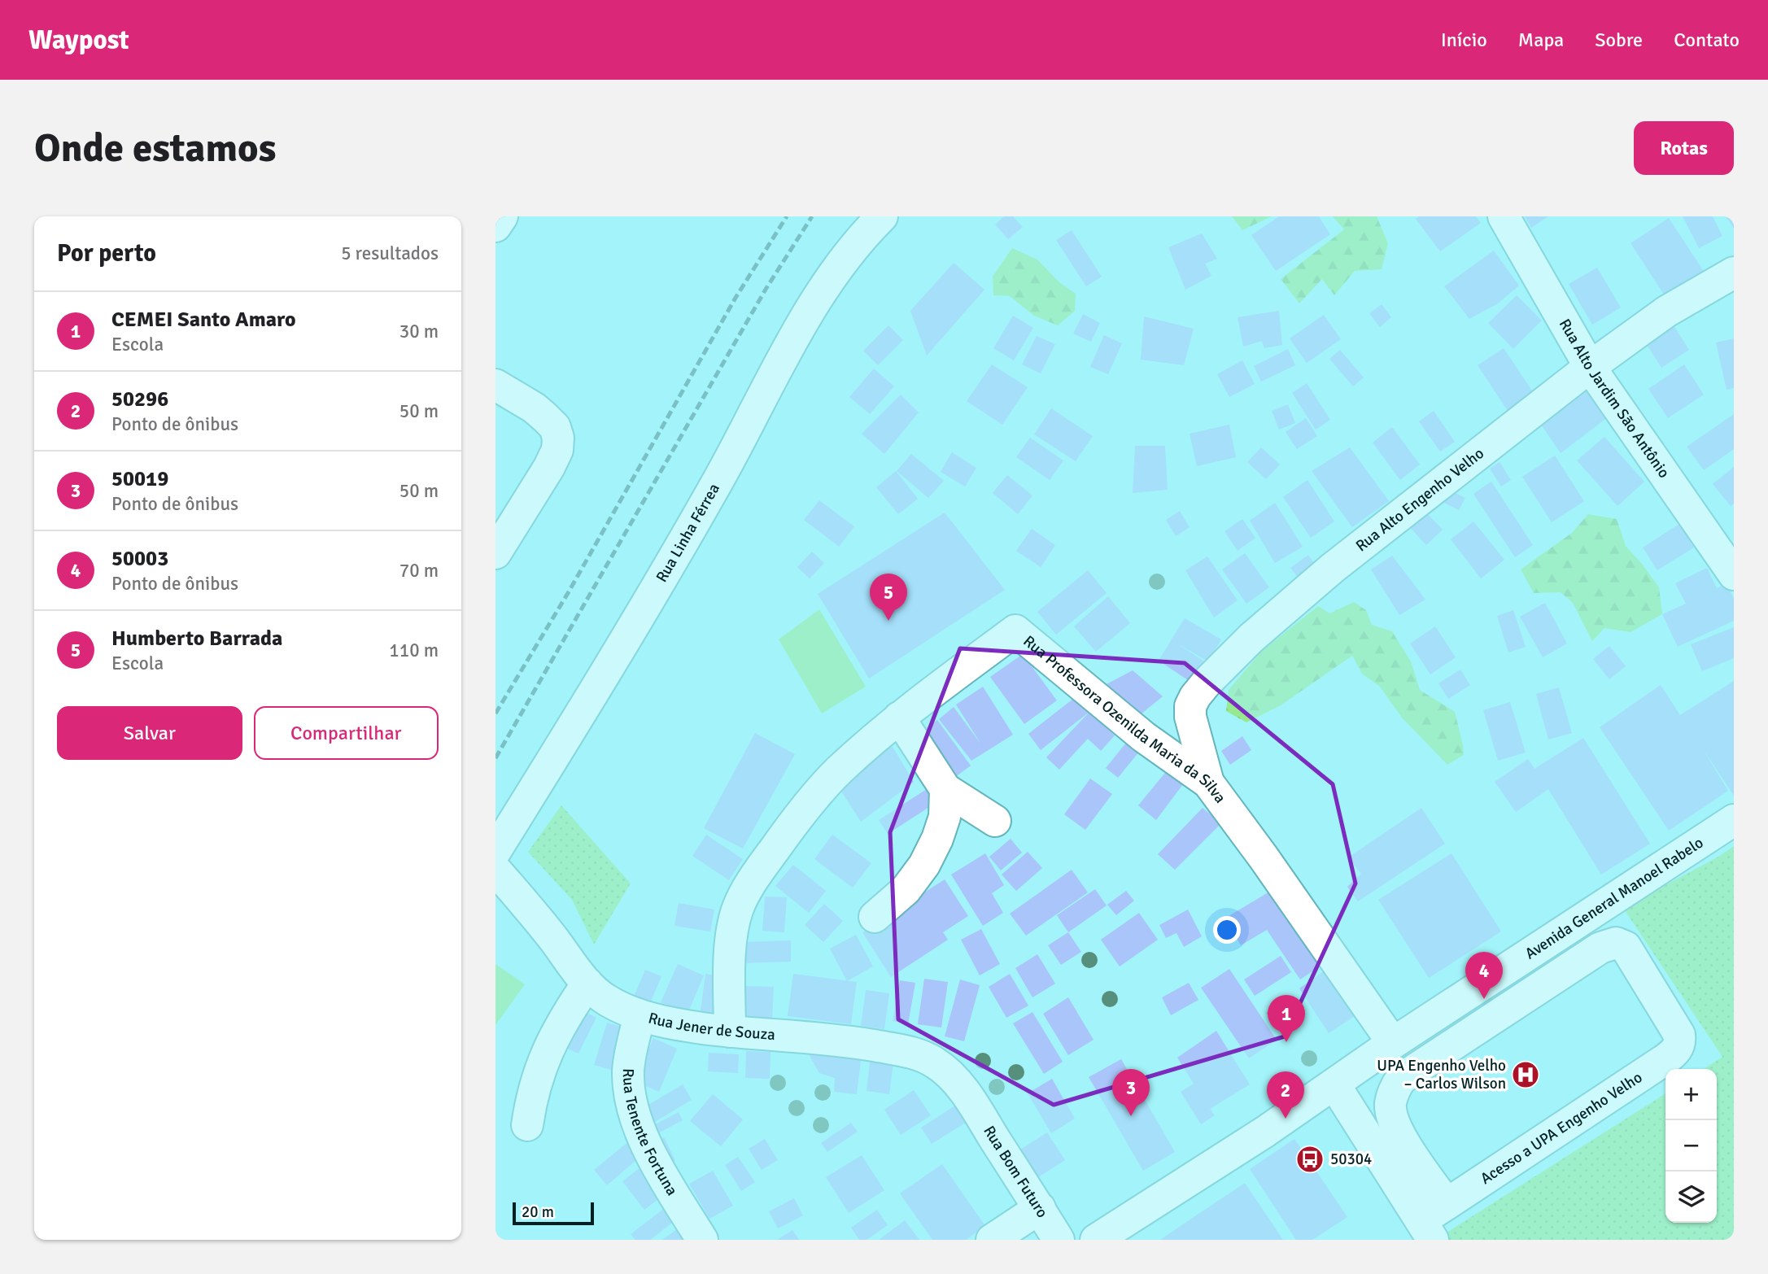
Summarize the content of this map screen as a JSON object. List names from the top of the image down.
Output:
{
  "streets": {
    "street": [
      "Rua Alto Jardim São Antônio",
      "Rua Alto Engenho Velho",
      "Rua Linha Férrea",
      "Rua Professora Ozenilda Maria da Silva",
      "Avenida General Manoel Rabelo",
      "Rua Jener de Souza",
      "Acesso a UPA Engenho Velho",
      "Rua Tenente Fortuna",
      "Rua Bom Futuro"
    ]
  },
  "crossings": [
    ["Rua Alto Jardim São Antônio", "Rua Alto Engenho Velho"],
    ["Rua Alto Engenho Velho", "Rua Professora Ozenilda Maria da Silva"],
    ["Rua Professora Ozenilda Maria da Silva", "Avenida General Manoel Rabelo"],
    ["Rua Professora Ozenilda Maria da Silva", "Rua Jener de Souza"],
    ["Rua Jener de Souza", "Rua Tenente Fortuna"],
    ["Rua Jener de Souza", "Rua Bom Futuro"]
  ],
  "places": {
    "hospital": ["UPA Engenho Velho – Carlos Wilson"],
    "bus stop": ["50304"]
  },
  "scale_bar": "20 m",
  "page": {
    "header": "Waypost",
    "nav": [
      "Início",
      "Mapa",
      "Sobre",
      "Contato"
    ],
    "buttons": [
      "Rotas",
      ["Salvar", "Compartilhar"]
    ],
    "title": "Onde estamos",
    "heading": ["Por perto", "5 resultados"],
    "list": [
      {
        "mark": "1",
        "name": "CEMEI Santo Amaro",
        "note": "Escola",
        "value": "30 m"
      },
      {
        "mark": "2",
        "name": "50296",
        "note": "Ponto de ônibus",
        "value": "50 m"
      },
      {
        "mark": "3",
        "name": "50019",
        "note": "Ponto de ônibus",
        "value": "50 m"
      },
      {
        "mark": "4",
        "name": "50003",
        "note": "Ponto de ônibus",
        "value": "70 m"
      },
      {
        "mark": "5",
        "name": "Humberto Barrada",
        "note": "Escola",
        "value": "110 m"
      }
    ],
    "pins": [
      "5",
      "4",
      "1",
      "3",
      "2"
    ],
    "map_buttons": ["+", "−"],
    "scale": "20 m"
  }
}
